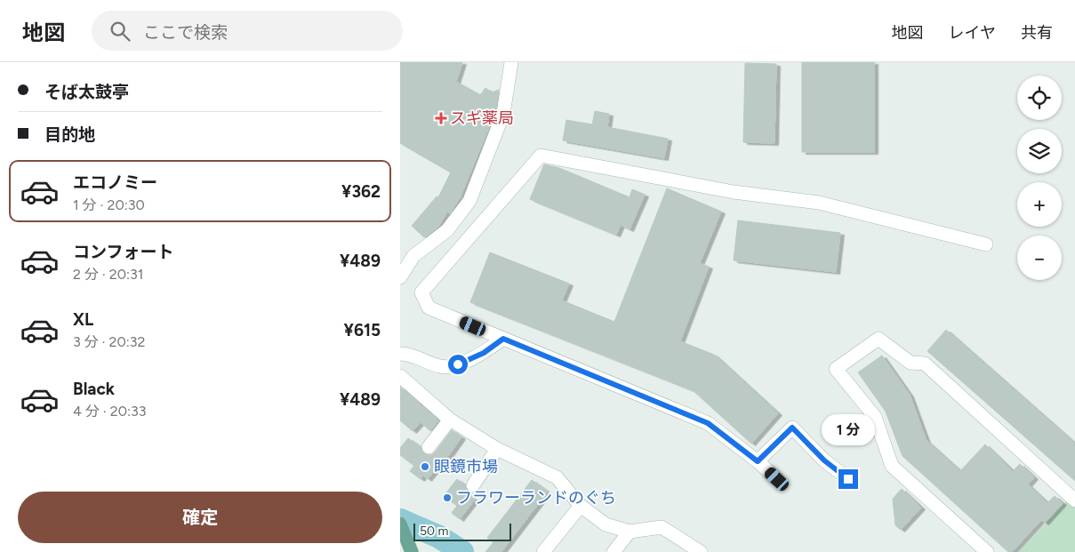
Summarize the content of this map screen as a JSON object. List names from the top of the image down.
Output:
{
  "places": {
    "health": ["スギ薬局"],
    "other": ["眼鏡市場", "フラワーランドのぐち"]
  },
  "scale_bar": "50 m",
  "page": {
    "header": "地図",
    "search": "ここで検索",
    "nav": ["地図", "レイヤ", "共有"],
    "banner": ["そば太鼓亭", "目的地"],
    "map_buttons": ["+", "−"],
    "list": [
      {
        "name": "エコノミー",
        "note": "1 分 · 20:30",
        "value": "¥362"
      },
      {
        "name": "コンフォート",
        "note": "2 分 · 20:31",
        "value": "¥489"
      },
      {
        "name": "XL",
        "note": "3 分 · 20:32",
        "value": "¥615"
      },
      {
        "name": "Black",
        "note": "4 分 · 20:33",
        "value": "¥489"
      }
    ],
    "bubble": "1 分",
    "buttons": "確定",
    "scale": "50 m"
  }
}
